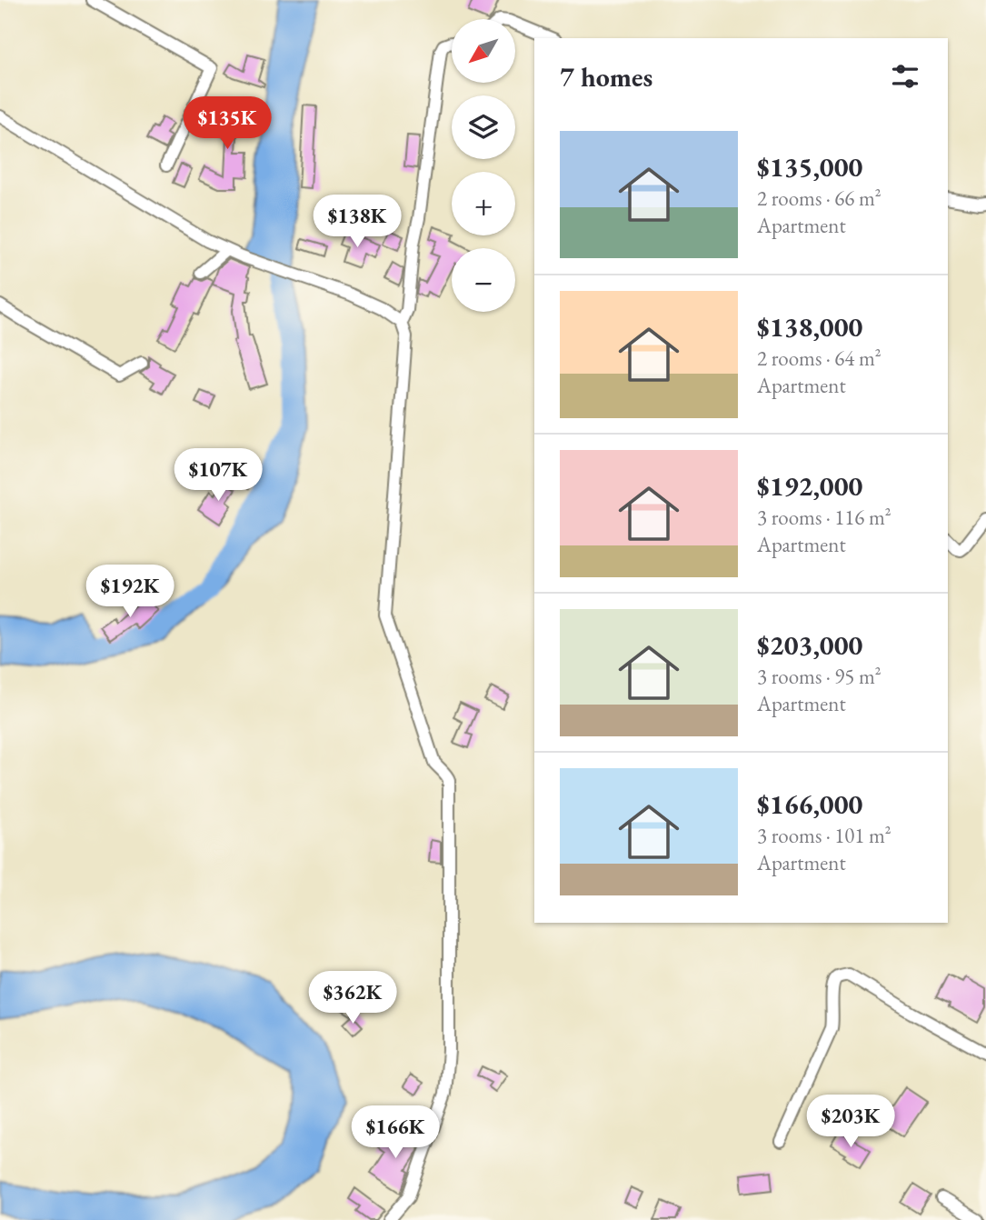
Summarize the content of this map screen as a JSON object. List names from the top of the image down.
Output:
{
  "north": "bottom left",
  "page": {
    "map_buttons": ["+", "−"],
    "heading": "7 homes",
    "price": [
      "$135K",
      "$138K",
      "$107K",
      "$192K",
      "$362K",
      "$203K",
      "$166K"
    ],
    "list": [
      {
        "name": "$135,000",
        "note": "2 rooms · 66 m² · Apartment"
      },
      {
        "name": "$138,000",
        "note": "2 rooms · 64 m² · Apartment"
      },
      {
        "name": "$192,000",
        "note": "3 rooms · 116 m² · Apartment"
      },
      {
        "name": "$203,000",
        "note": "3 rooms · 95 m² · Apartment"
      },
      {
        "name": "$166,000",
        "note": "3 rooms · 101 m² · Apartment"
      }
    ]
  }
}
